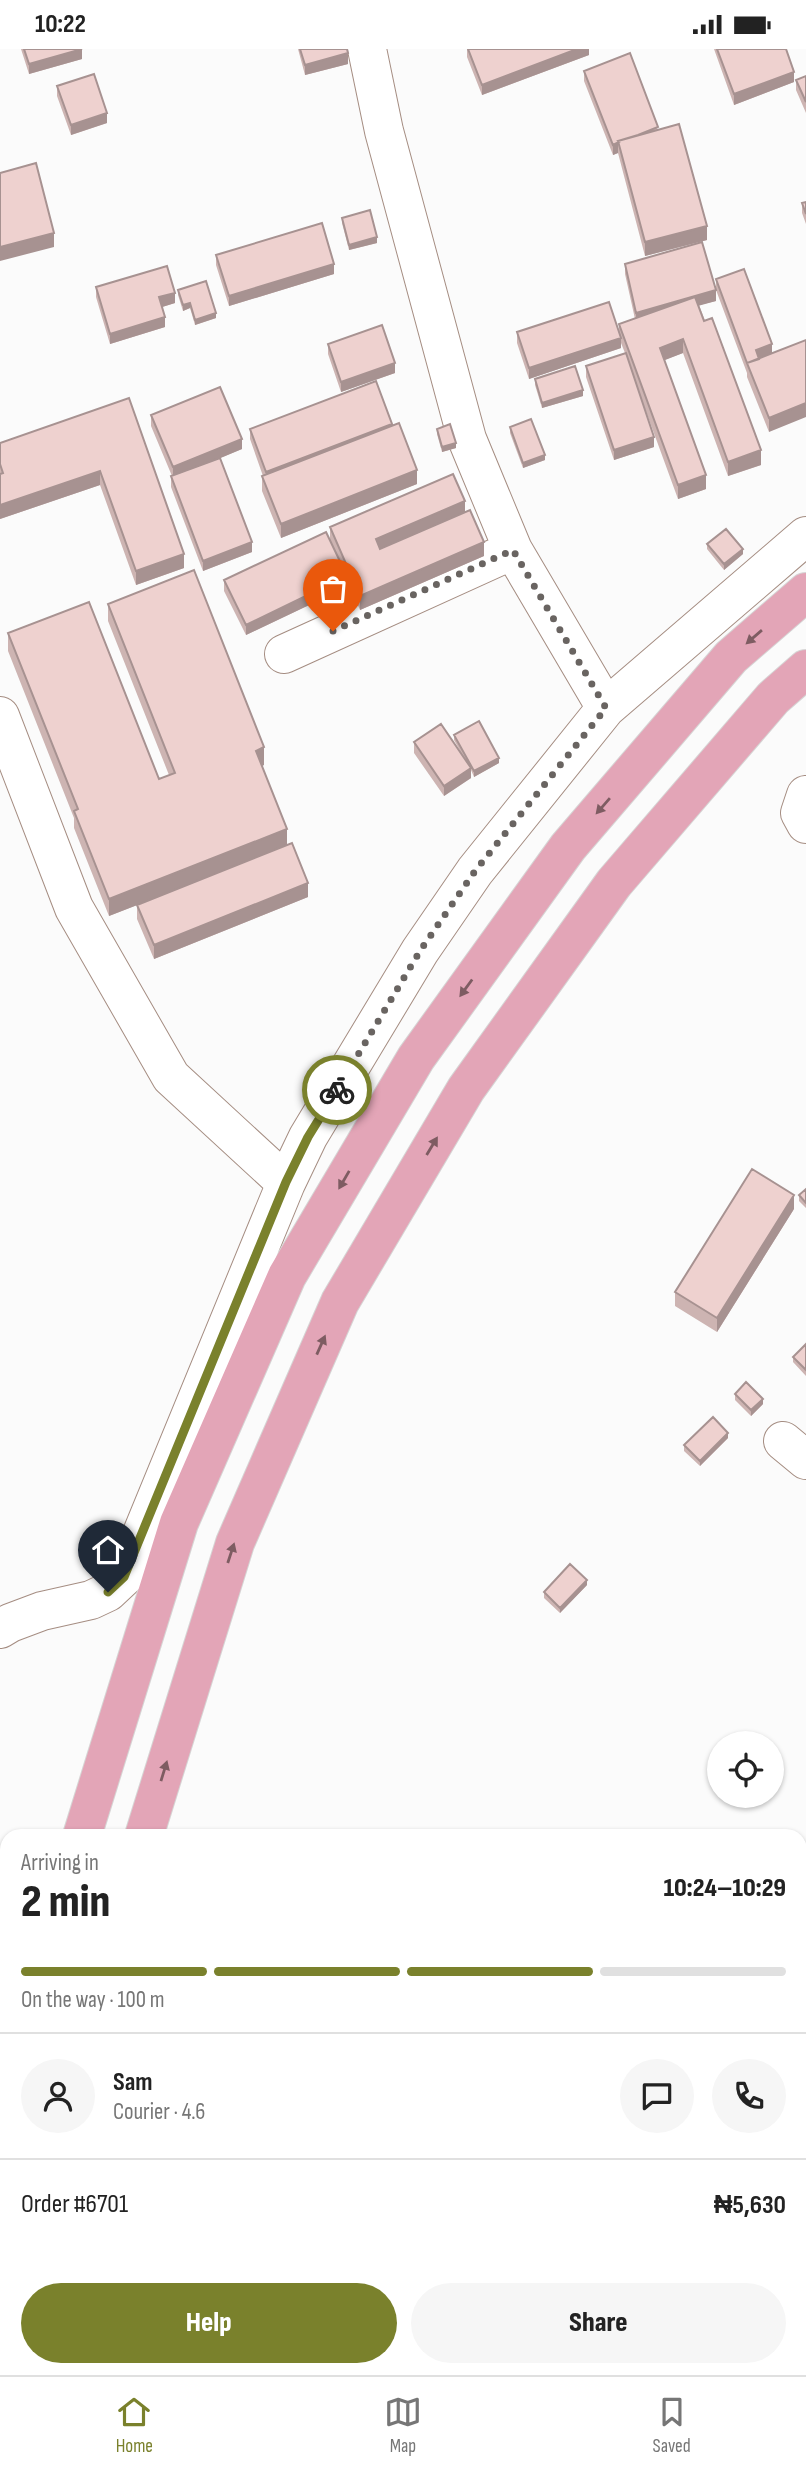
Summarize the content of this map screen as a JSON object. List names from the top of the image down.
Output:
{
  "page": {
    "status": "10:22",
    "heading": ["2 min", "Arriving in", "10:24–10:29"],
    "panel": [
      "Sam",
      "Courier · 4.6",
      "Order #6701",
      "₦5,630"
    ],
    "bar": "On the way · 100 m",
    "buttons": ["Help", "Share"],
    "tabs": ["Home", "Map", "Saved"]
  }
}
